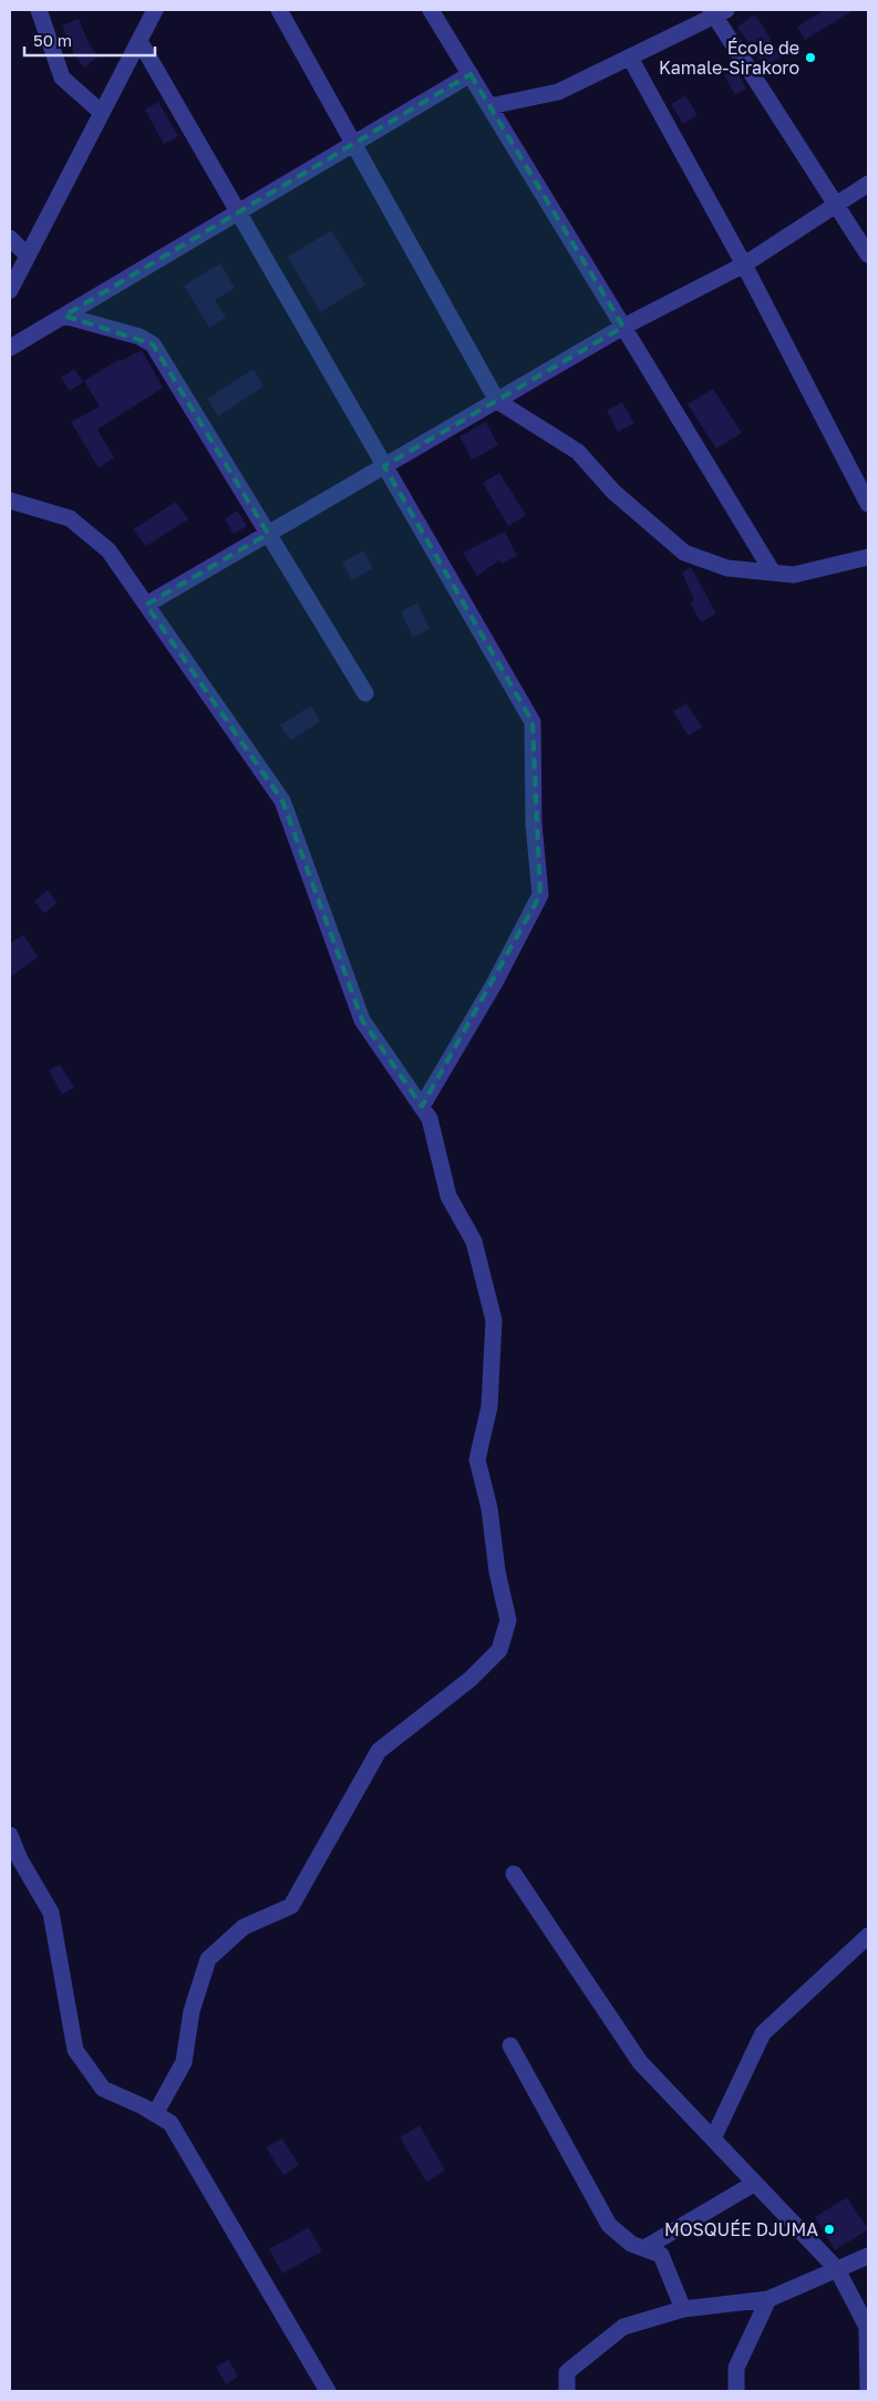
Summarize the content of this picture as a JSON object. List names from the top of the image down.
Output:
{
  "places": ["École de Kamale-Sirakoro", "MOSQUÉE DJUMA"],
  "scale_bar": "50 m"
}
